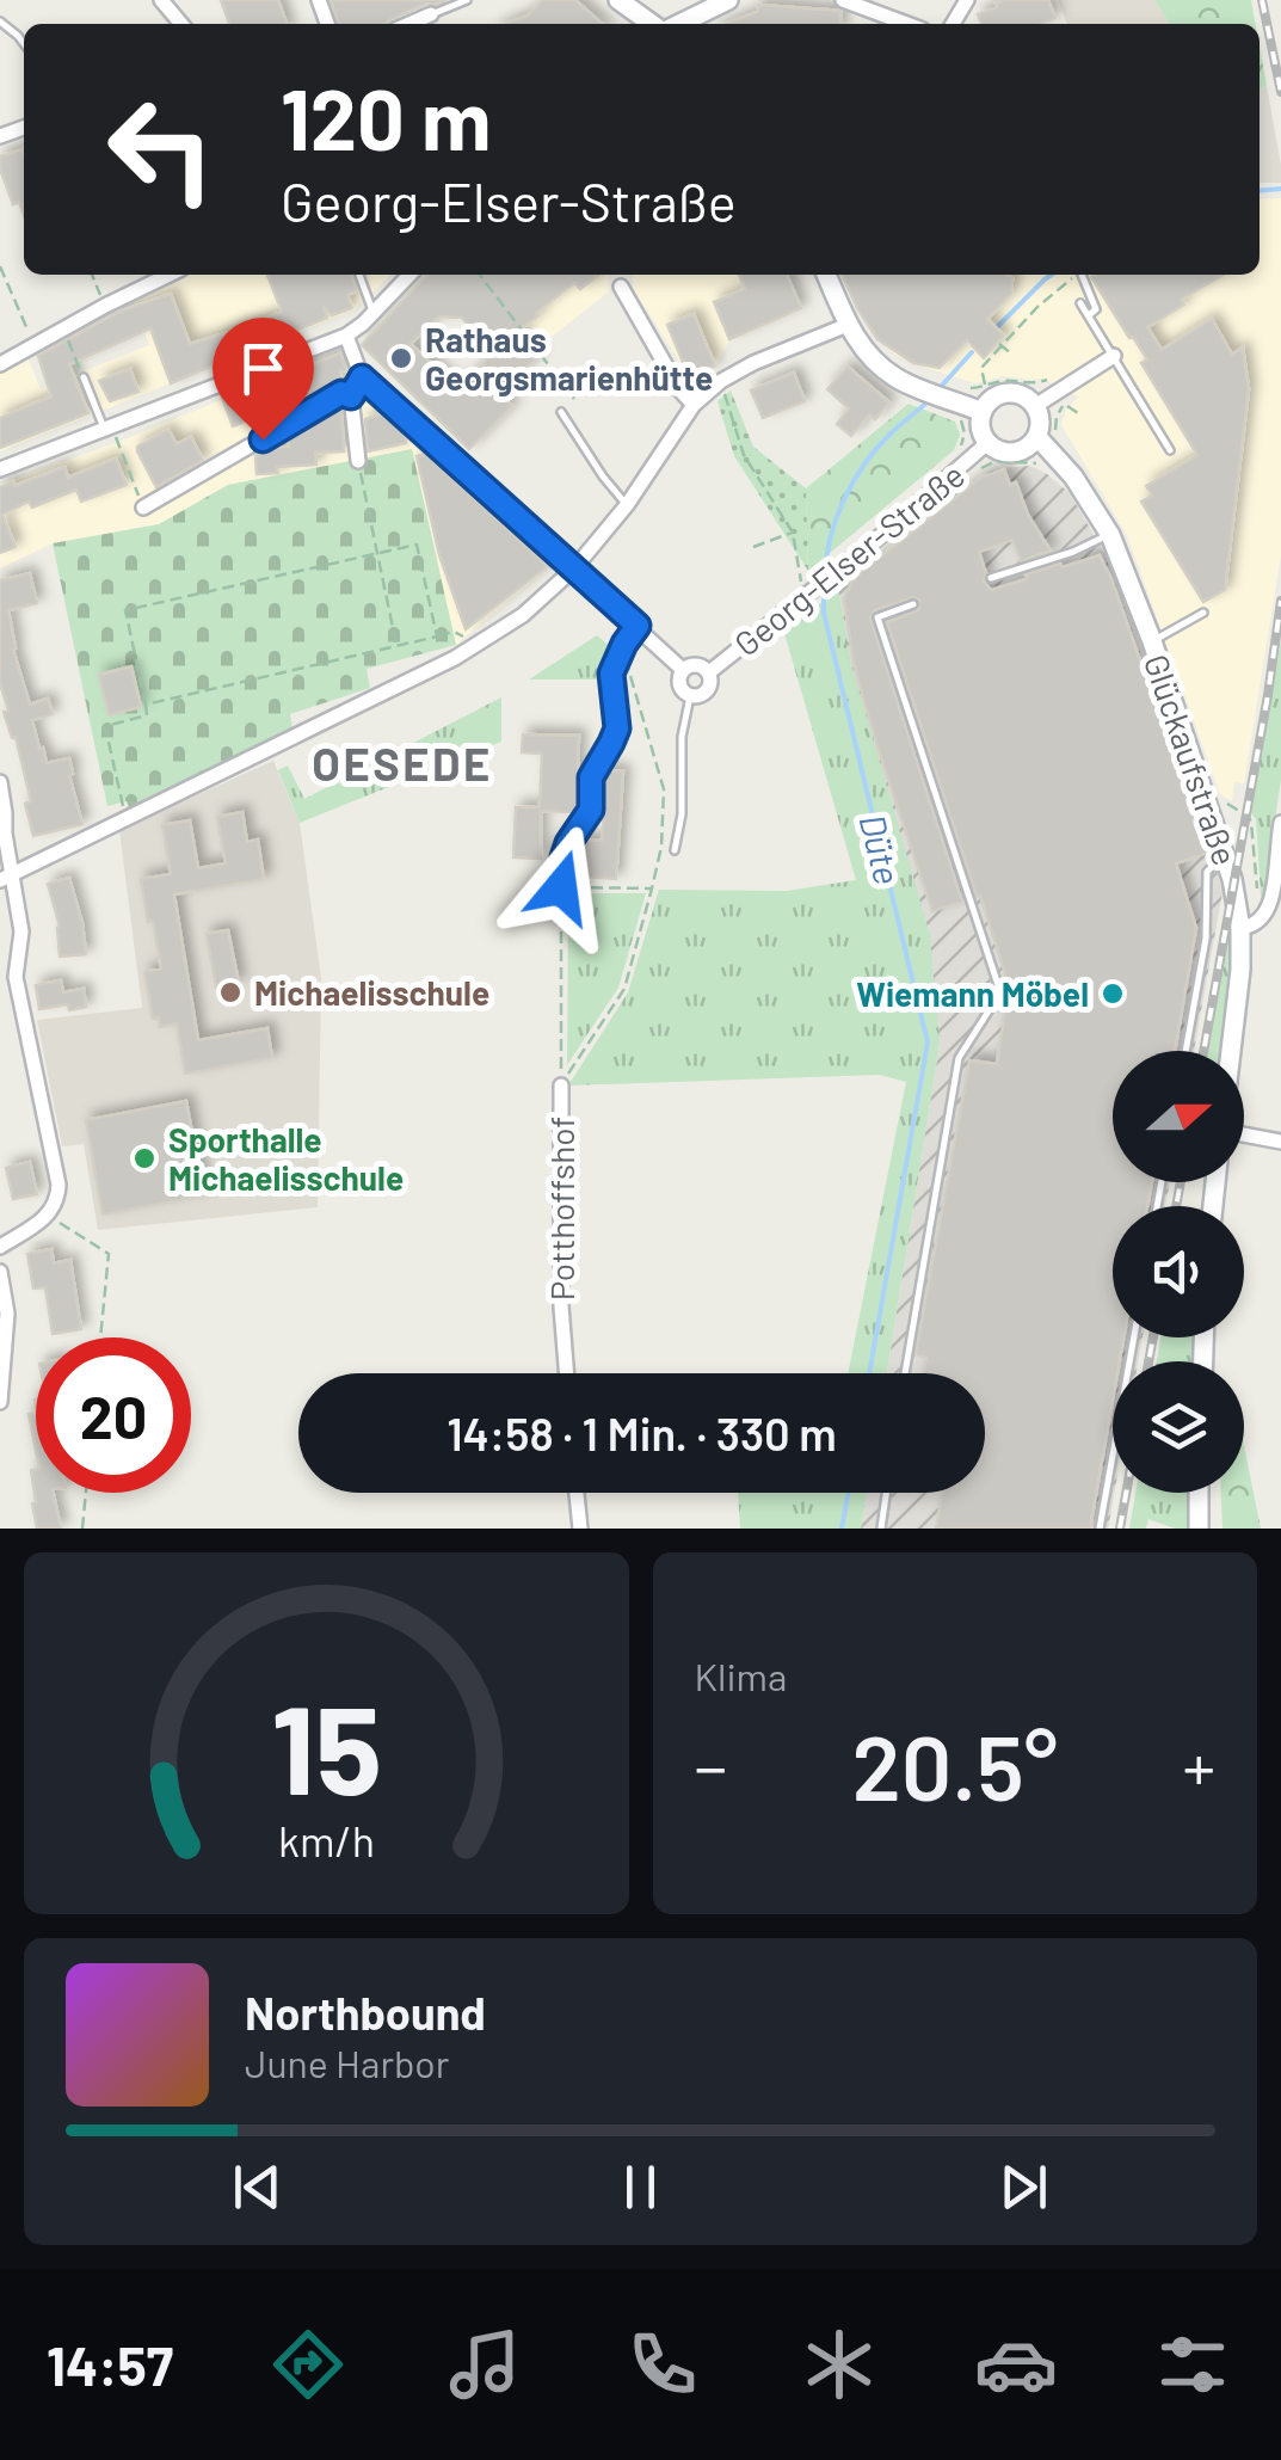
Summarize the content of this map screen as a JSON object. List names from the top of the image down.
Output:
{
  "streets": {
    "main road": ["Glückaufstraße"],
    "street": ["Georg-Elser-Straße", "Potthoffshof"]
  },
  "crossings": [
    ["Georg-Elser-Straße", "Glückaufstraße"]
  ],
  "districts": ["OESEDE"],
  "water": ["Düte"],
  "places": [
    "Rathaus Georgsmarienhütte",
    "Michaelisschule",
    "Wiemann Möbel",
    "Sporthalle Michaelisschule"
  ],
  "north": "right",
  "page": {
    "turn": ["120 m", "Georg-Elser-Straße"],
    "limit": "20",
    "trip": "14:58 · 1 Min. · 330 m",
    "tile": "Klima",
    "heat": ["−", "20.5°", "+"],
    "song": ["Northbound", "June Harbor"],
    "tabs": "14:57",
    "gauge": ["15", "km/h"]
  }
}
